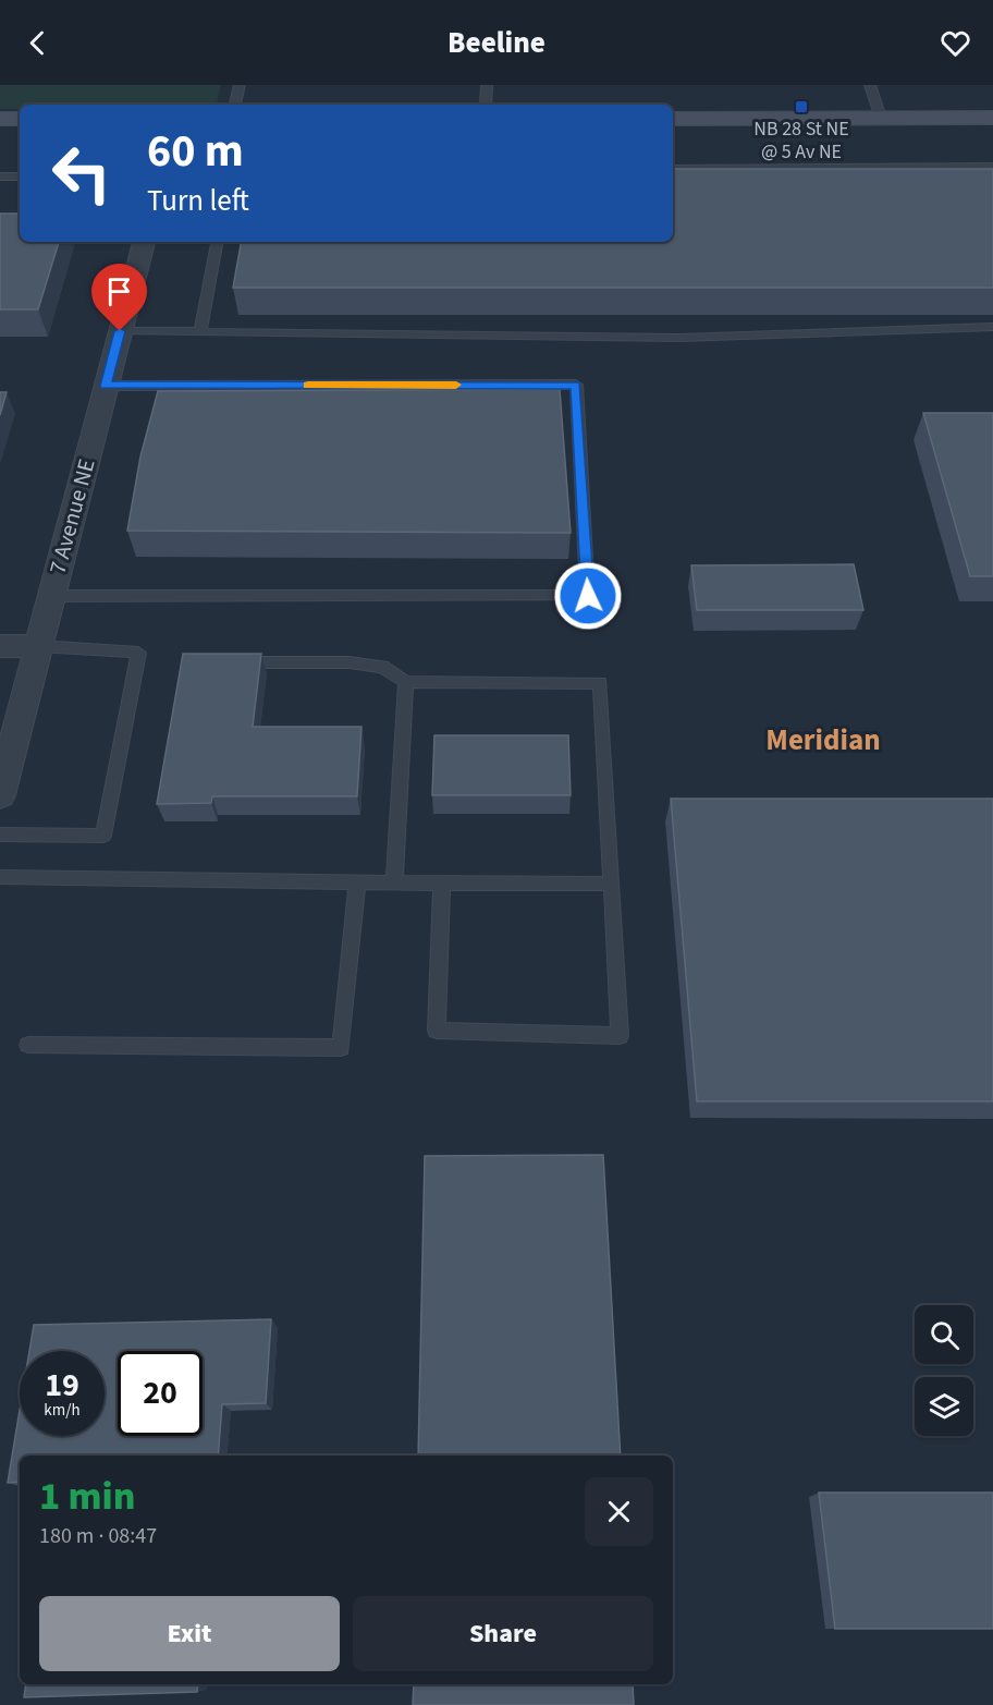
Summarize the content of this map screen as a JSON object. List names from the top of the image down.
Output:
{
  "streets": {
    "street": ["7 Avenue NE"]
  },
  "districts": ["Meridian"],
  "places": {
    "transit": ["NB 28 St NE @ 5 Av NE"]
  },
  "page": {
    "header": "Beeline",
    "turn": ["60 m", "Turn left"],
    "speed": "19 km/h",
    "limit": "20",
    "heading": ["1 min", "180 m · 08:47"],
    "buttons": ["Exit", "Share"]
  }
}
